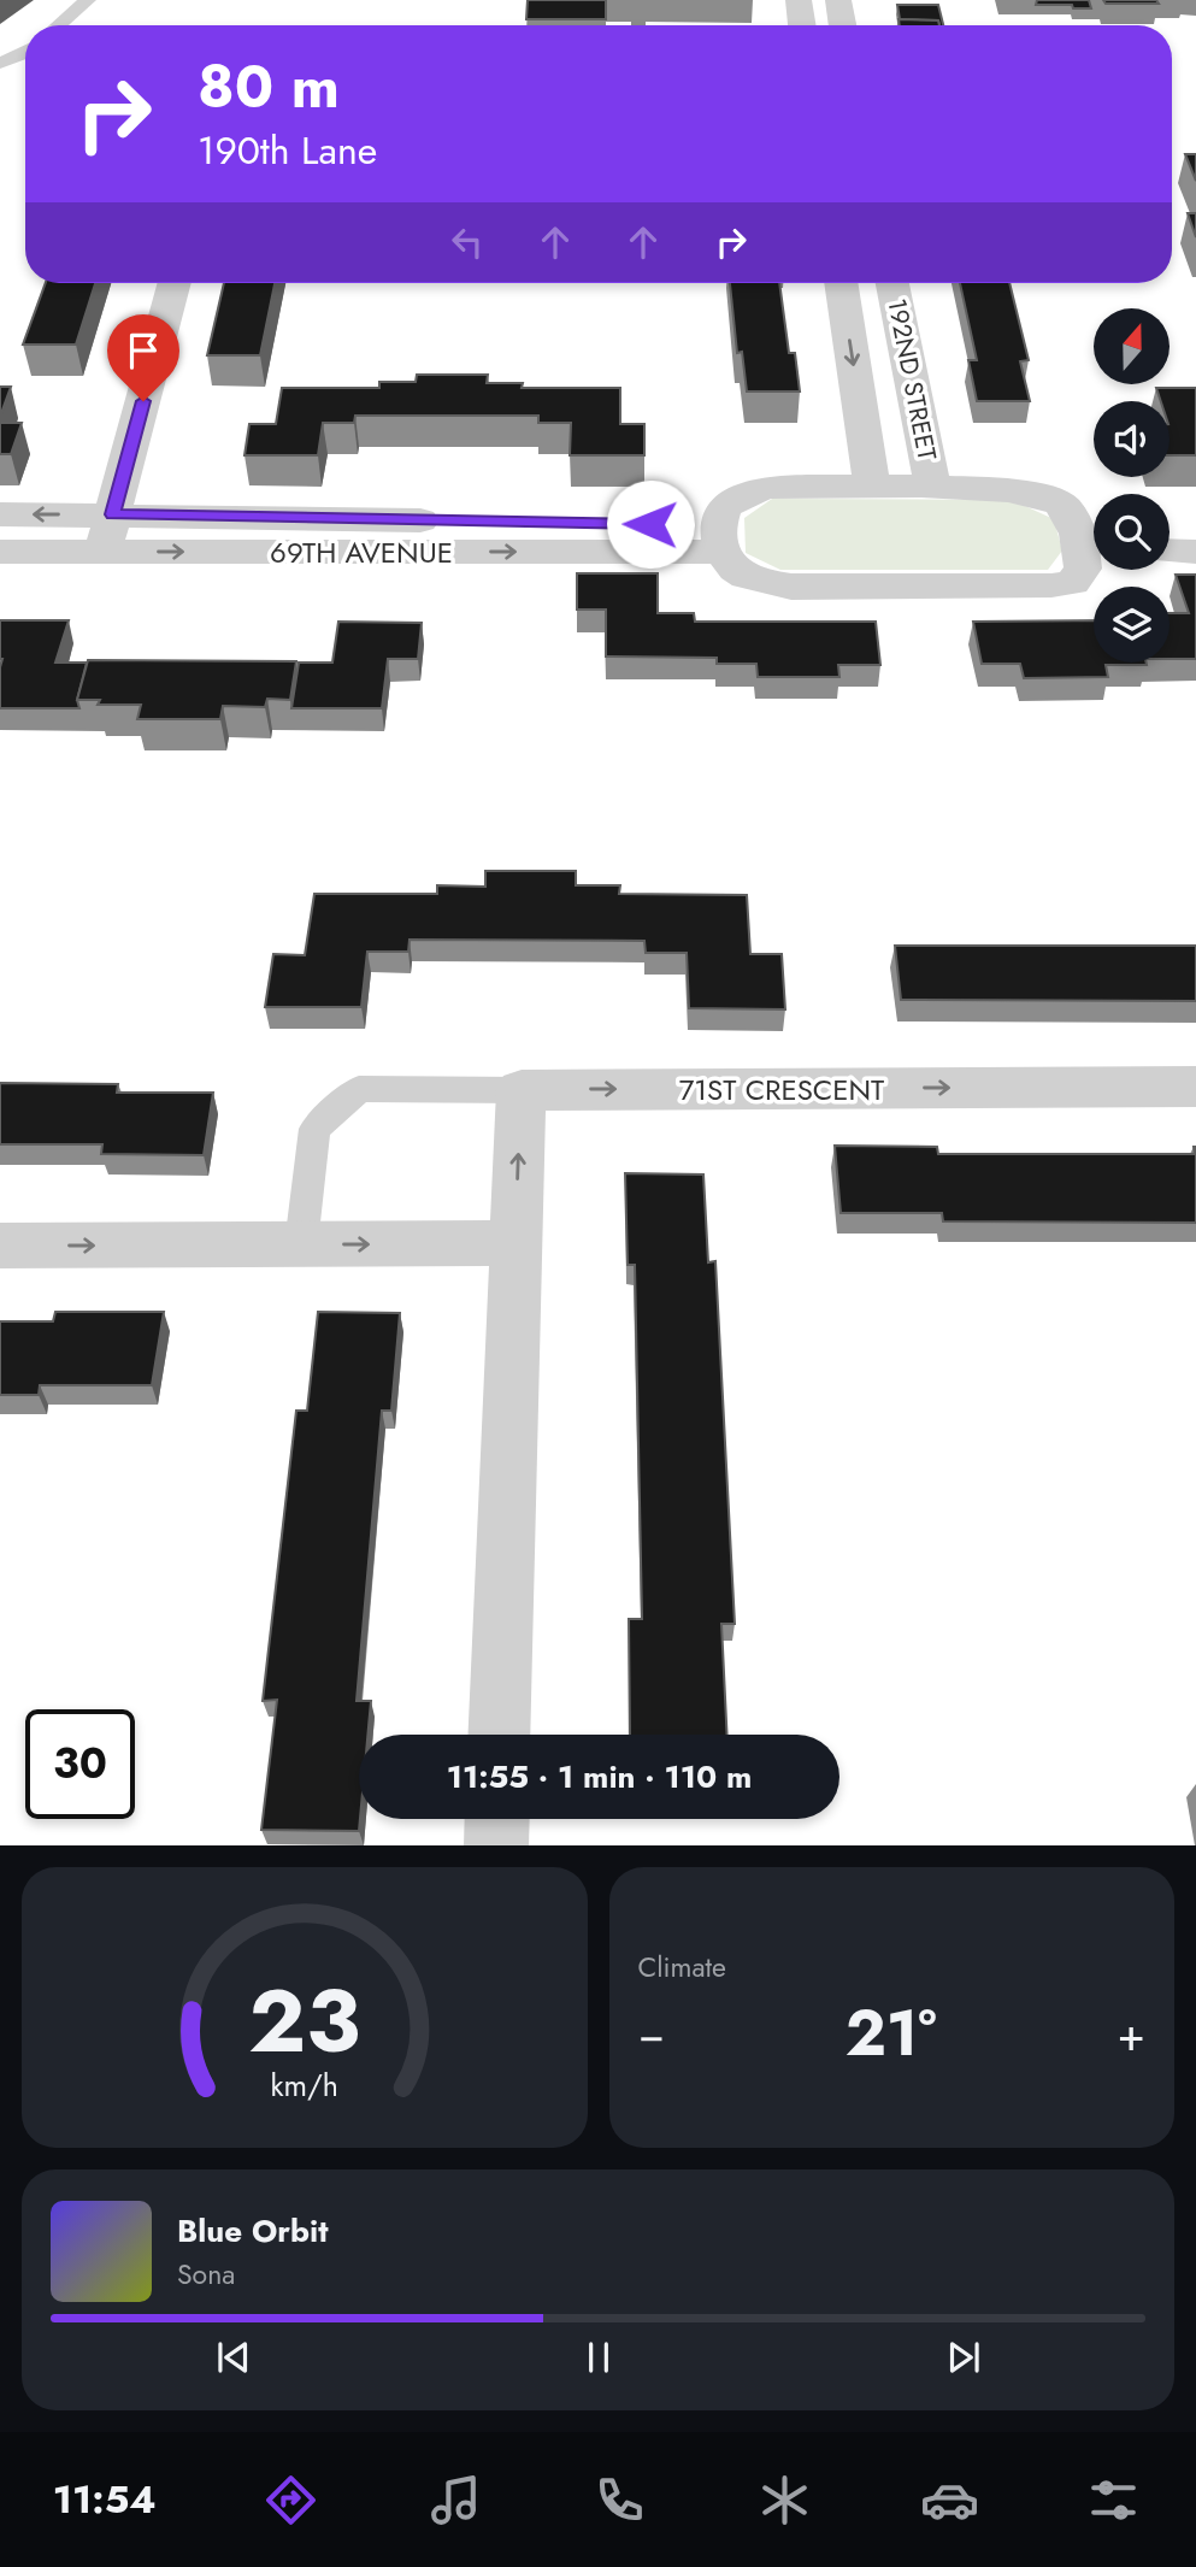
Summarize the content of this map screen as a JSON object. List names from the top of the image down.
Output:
{
  "streets": {
    "street": ["192ND STREET", "69TH AVENUE", "71ST CRESCENT"]
  },
  "one_way": ["71ST CRESCENT"],
  "north": "top",
  "page": {
    "turn": ["80 m", "190th Lane"],
    "limit": "30",
    "trip": "11:55 · 1 min · 110 m",
    "tile": "Climate",
    "heat": ["−", "21°", "+"],
    "song": ["Blue Orbit", "Sona"],
    "tabs": "11:54",
    "gauge": ["23", "km/h"]
  }
}
